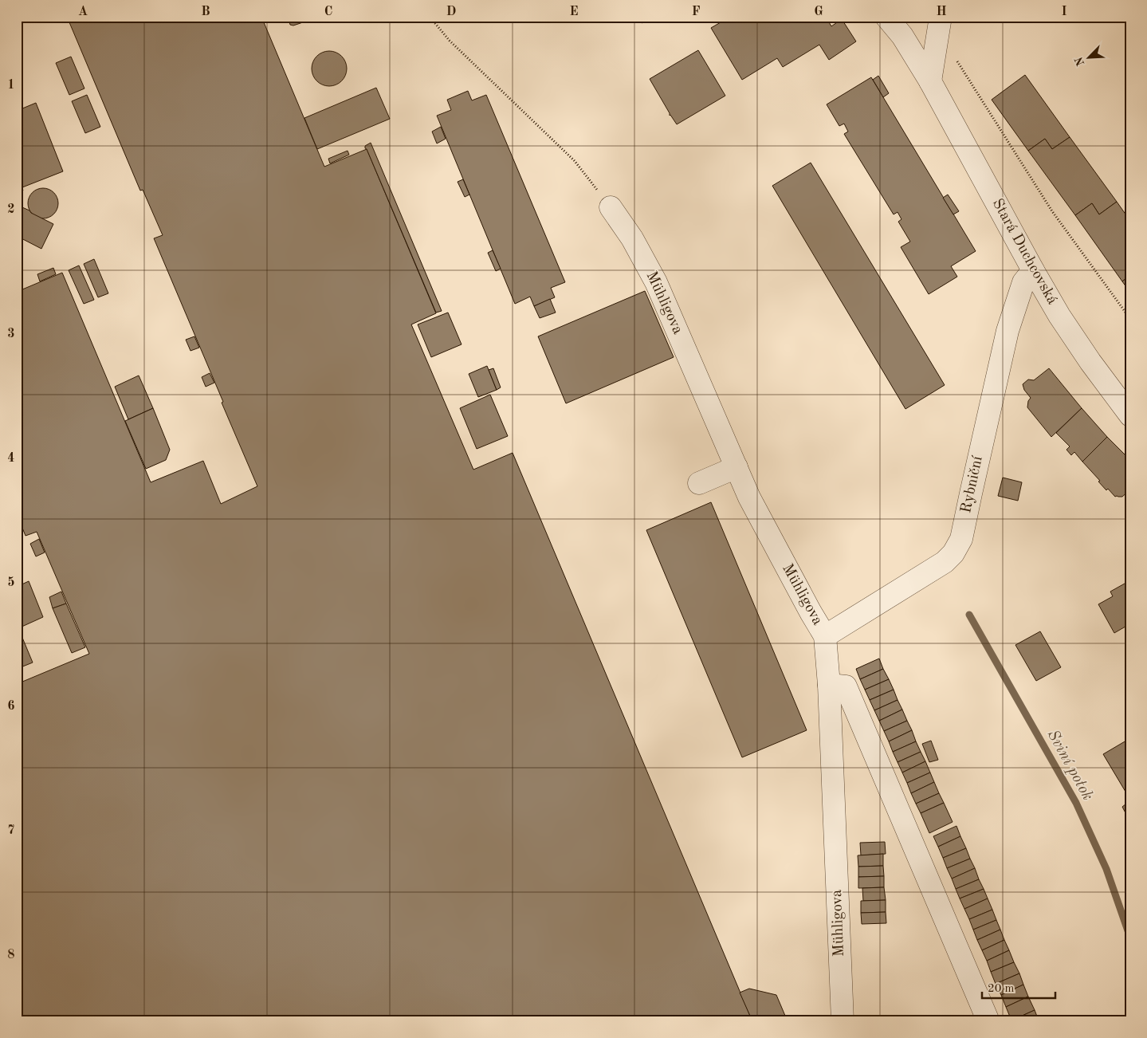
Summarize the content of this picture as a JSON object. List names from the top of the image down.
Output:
{
  "streets": {
    "street": ["Stará Duchcovská", "Mühligova", "Rybniční"]
  },
  "crossings": [
    ["Stará Duchcovská", "Rybniční"],
    ["Mühligova", "Rybniční"]
  ],
  "water": ["Sviní potok"],
  "scale_bar": "20 m",
  "north": "bottom left",
  "grid": {
    "columns": [
      "A",
      "B",
      "C",
      "D",
      "E",
      "F",
      "G",
      "H",
      "I"
    ],
    "rows": [
      "1",
      "2",
      "3",
      "4",
      "5",
      "6",
      "7",
      "8"
    ]
  }
}
